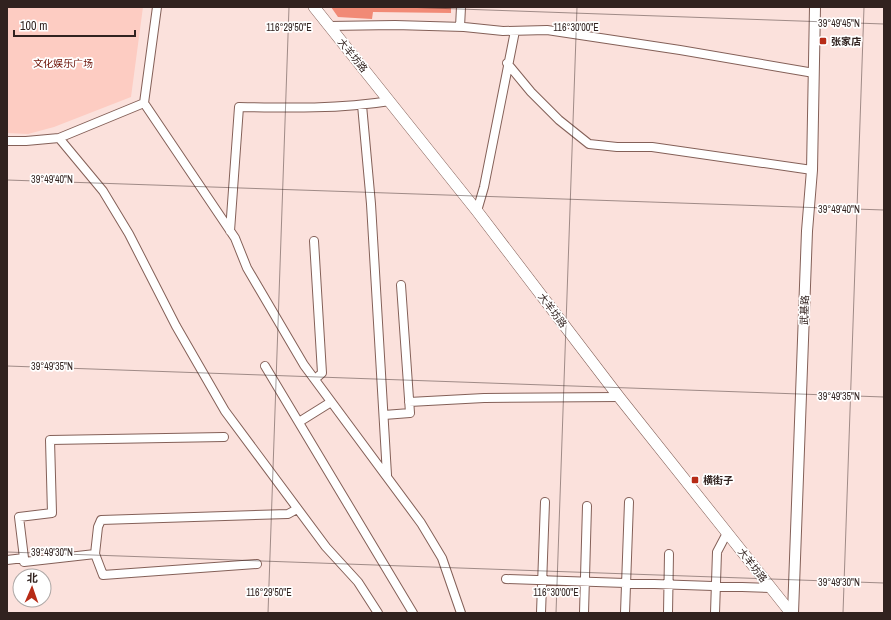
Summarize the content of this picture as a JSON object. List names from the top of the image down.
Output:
{
  "streets": {
    "main road": ["大羊坊路"],
    "street": ["武基路"]
  },
  "crossings": [
    ["大羊坊路", "武基路"]
  ],
  "parks": ["文化娱乐广场"],
  "places": {
    "transit": ["张家店", "横街子"]
  },
  "scale_bar": "100 m",
  "north": "top",
  "coordinates": [
    "39°49'45\"N",
    "116°29'50\"E",
    "116°30'00\"E",
    "39°49'40\"N",
    "39°49'35\"N",
    "39°49'30\"N"
  ]
}
